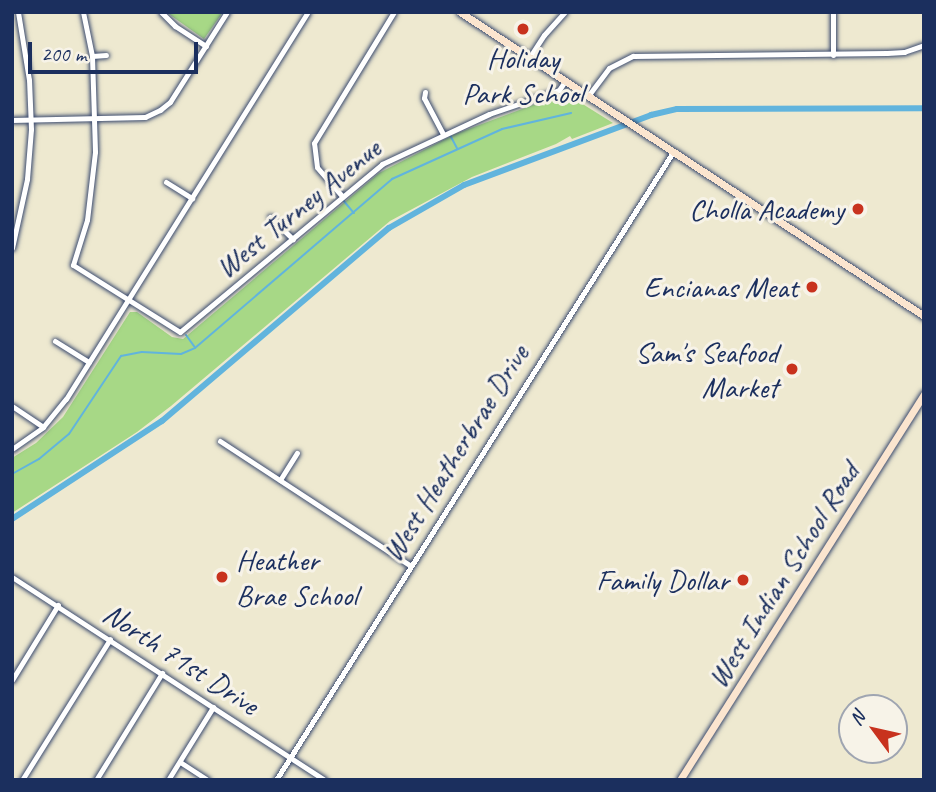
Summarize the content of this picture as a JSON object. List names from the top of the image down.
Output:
{
  "streets": {
    "main road": ["West Indian School Road"],
    "street": ["West Turney Avenue", "West Heatherbrae Drive", "North 71st Drive"]
  },
  "crossings": [
    ["West Heatherbrae Drive", "North 71st Drive"]
  ],
  "places": [
    "Holiday Park School",
    "Cholla Academy",
    "Encianas Meat",
    "Sam's Seafood Market",
    "Heather Brae School",
    "Family Dollar"
  ],
  "scale_bar": "200 m",
  "north": "top left"
}
